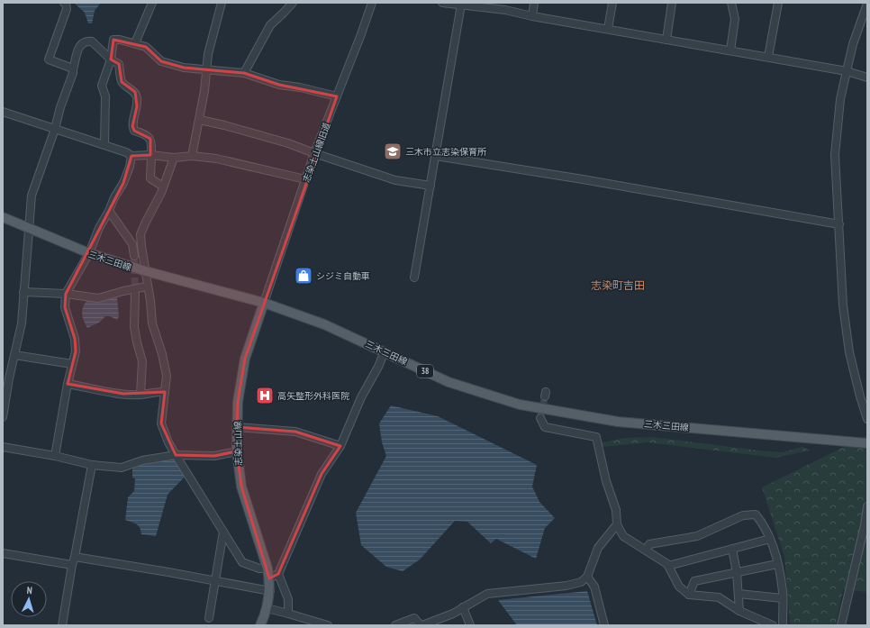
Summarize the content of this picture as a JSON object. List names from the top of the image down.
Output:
{
  "streets": {
    "main road": ["三木三田線", "38", "志染土山線"],
    "street": ["志染土山線旧道"]
  },
  "crossings": [
    ["志染土山線旧道", "三木三田線"],
    ["志染土山線旧道", "志染土山線"],
    ["三木三田線", "志染土山線"]
  ],
  "districts": ["志染町吉田"],
  "places": {
    "school or university": ["三木市立志染保育所"],
    "shop": ["シジミ自動車"],
    "hospital": ["高矢整形外科医院"]
  },
  "north": "top"
}
